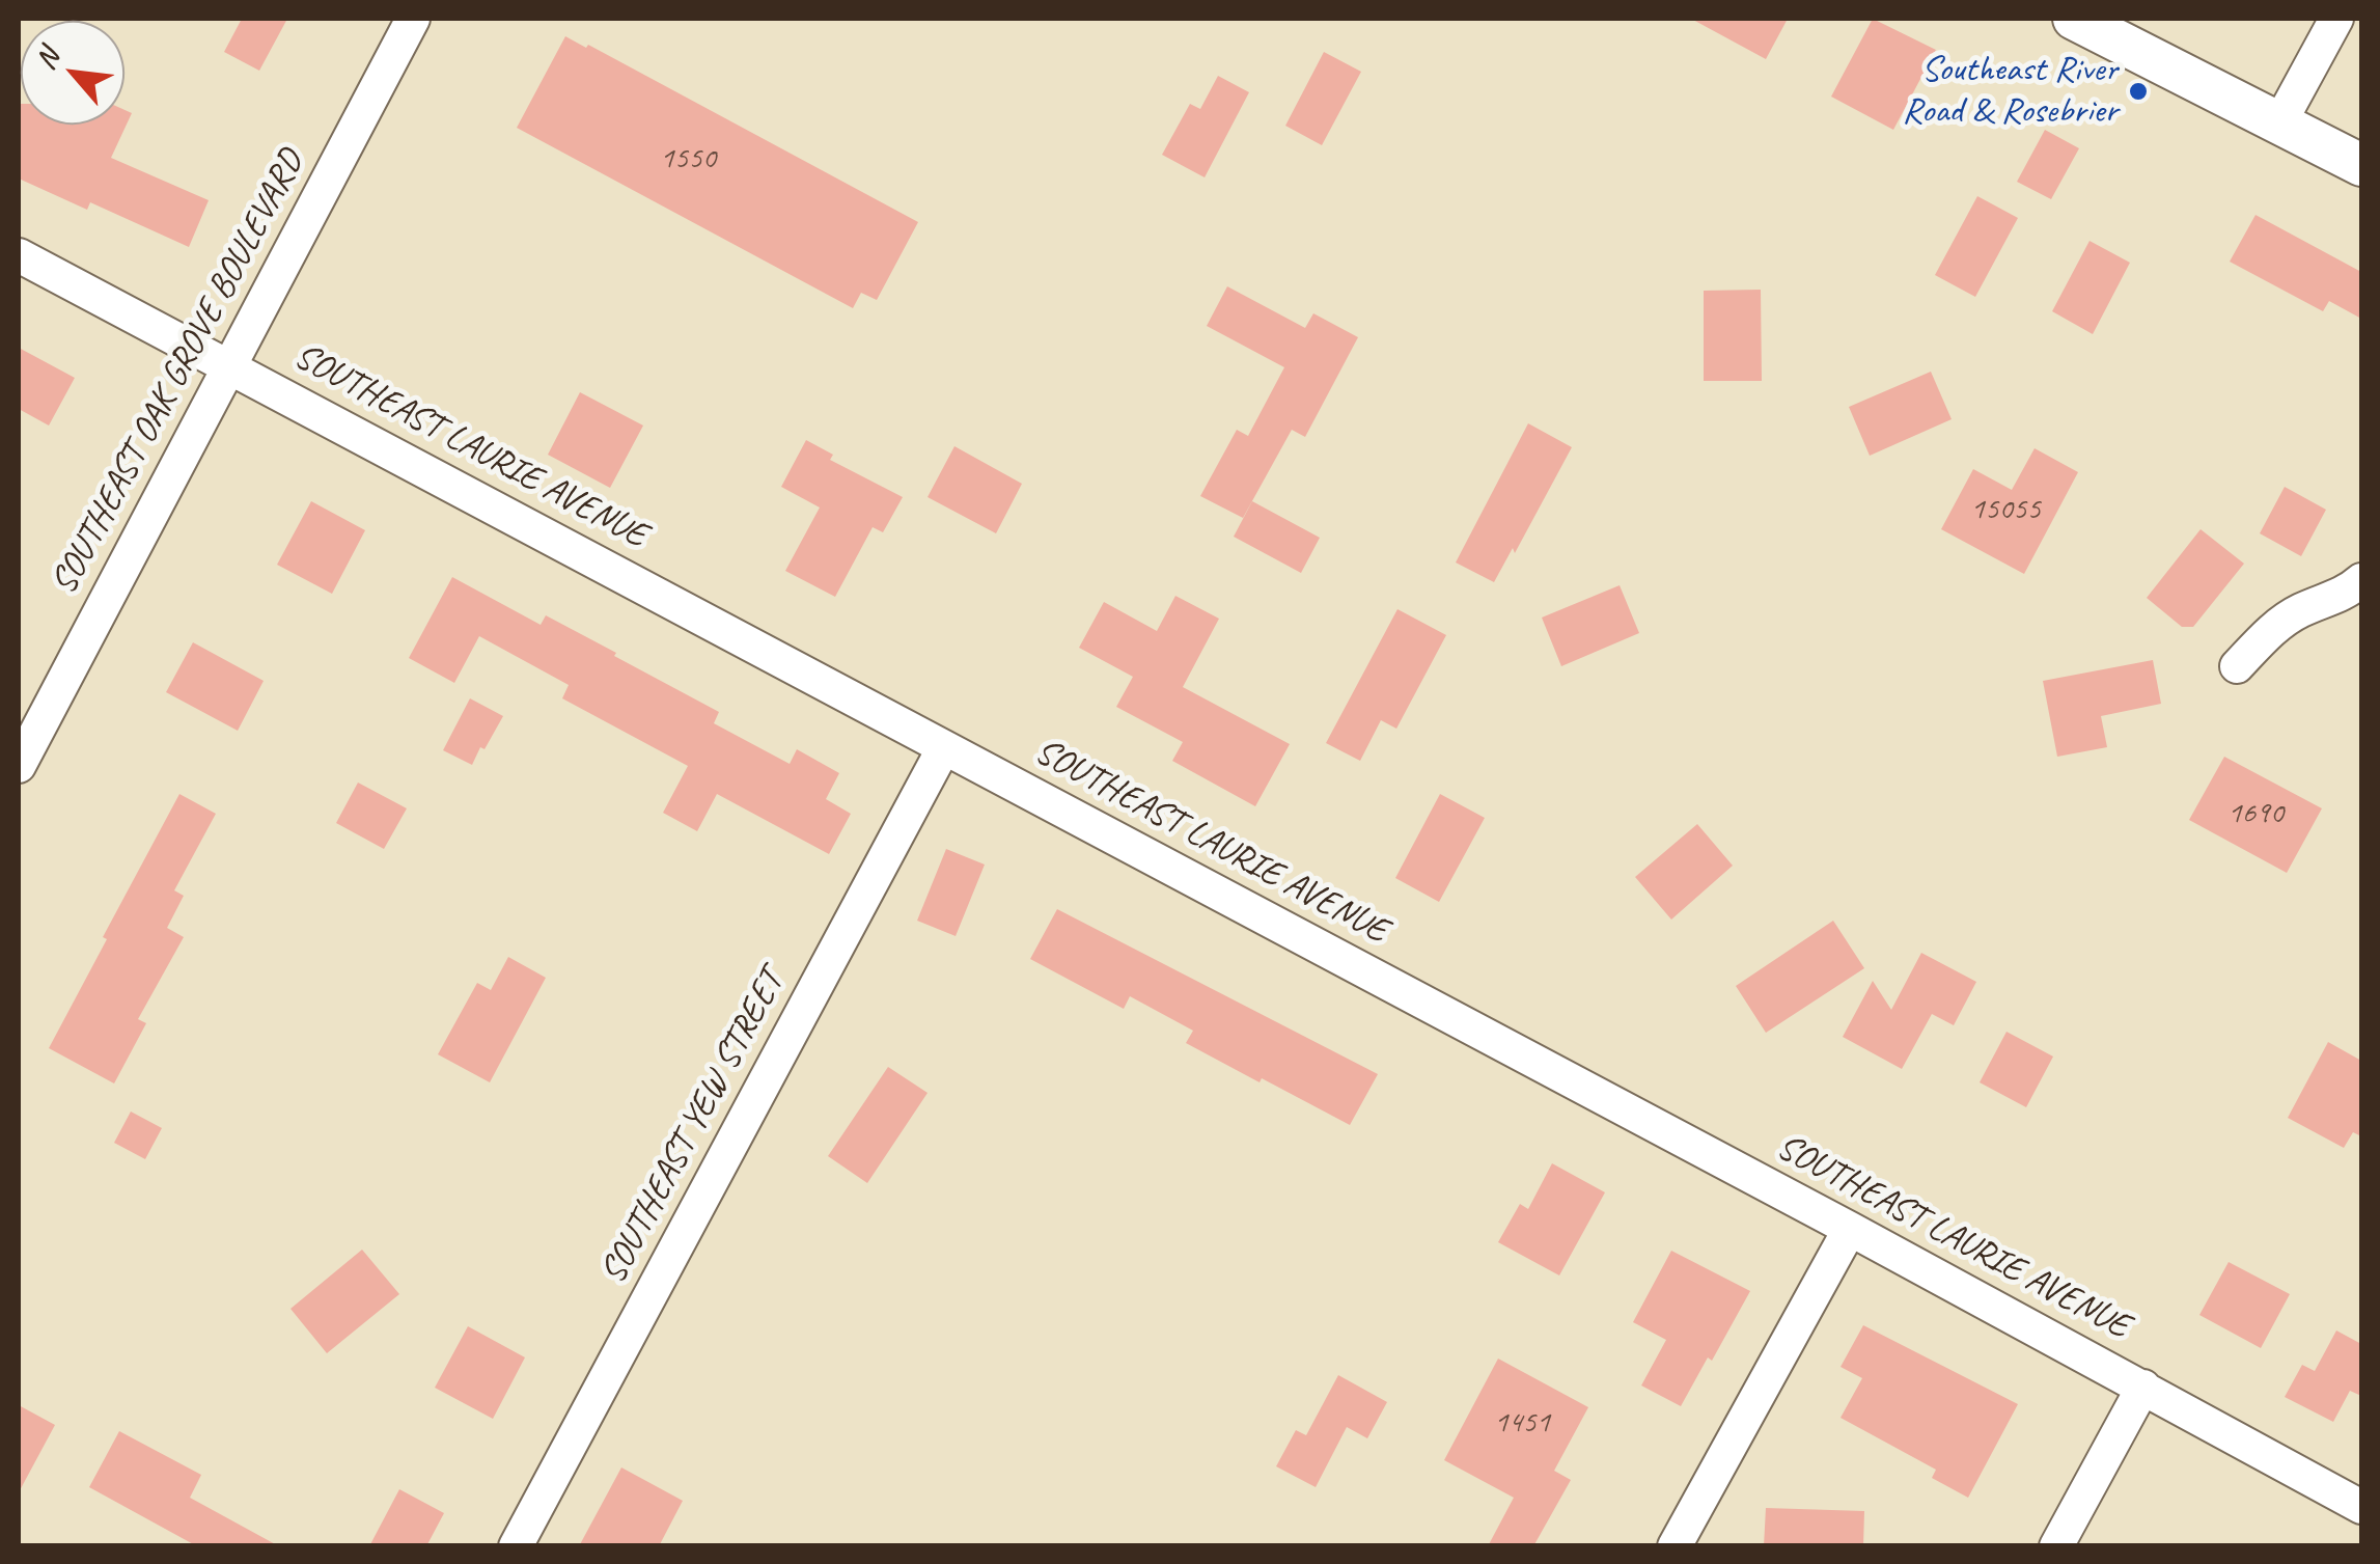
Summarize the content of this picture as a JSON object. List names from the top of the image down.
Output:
{
  "streets": {
    "street": ["SOUTHEAST OAK GROVE BOULEVARD", "SOUTHEAST LAURIE AVENUE", "SOUTHEAST YEW STREET"]
  },
  "crossings": [
    ["SOUTHEAST OAK GROVE BOULEVARD", "SOUTHEAST LAURIE AVENUE"],
    ["SOUTHEAST LAURIE AVENUE", "SOUTHEAST YEW STREET"]
  ],
  "places": ["Southeast River Road & Rosebrier"],
  "house_numbers": [
    "1550",
    "15055",
    "1690",
    "1451"
  ],
  "north": "top left"
}
